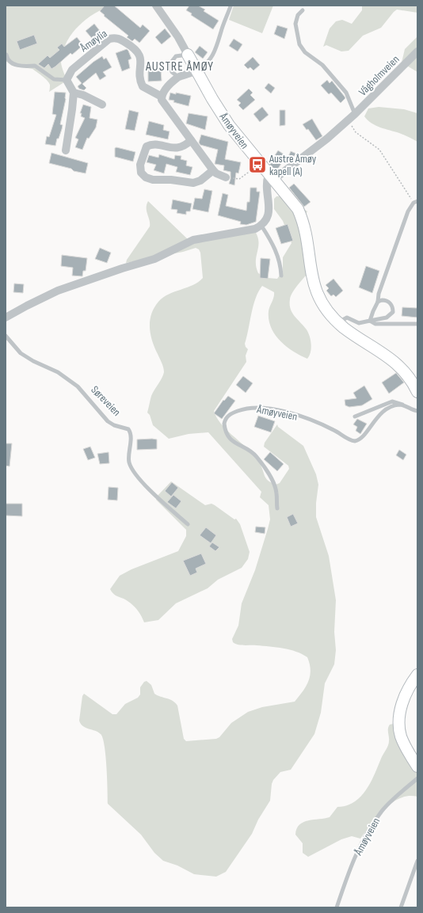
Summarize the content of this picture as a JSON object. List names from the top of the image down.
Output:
{
  "streets": {
    "main road": ["Åmøyveien"],
    "street": ["Åmøylia", "Vågholmveien"],
    "lane": ["Søreveien"]
  },
  "crossings": [
    ["Vågholmveien", "Åmøyveien"]
  ],
  "districts": ["AUSTRE ÅMØY"],
  "places": {
    "bus stop": ["Austre Åmøy kapell (A)"]
  }
}
